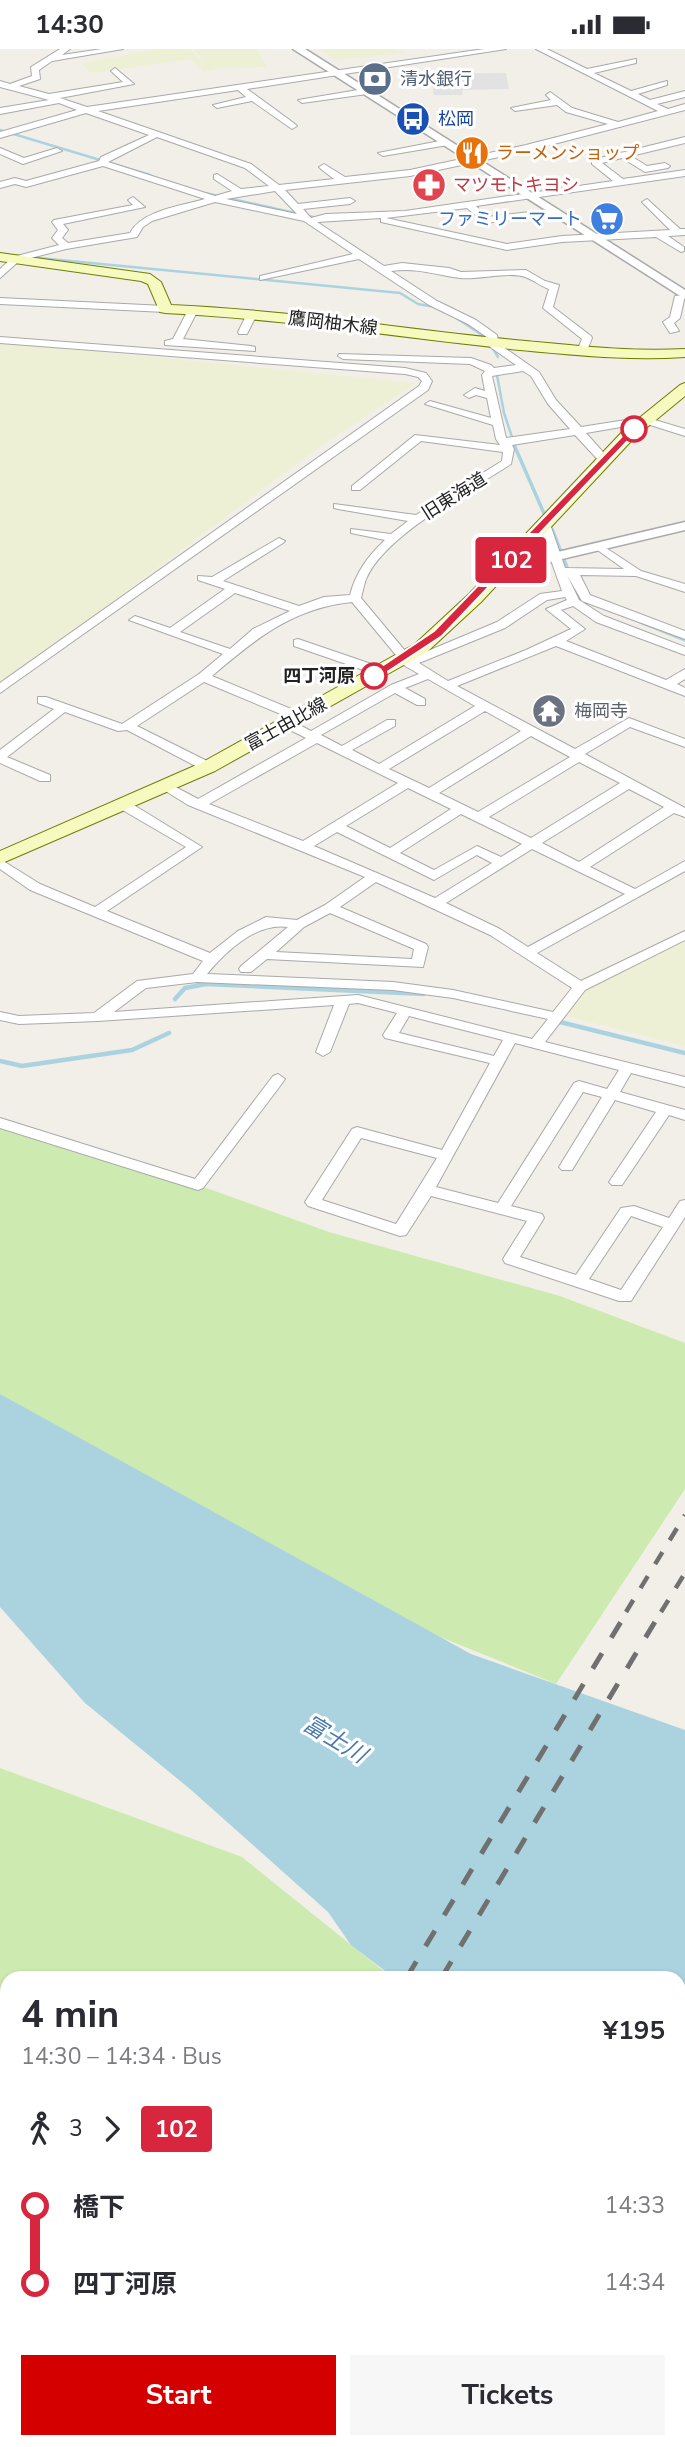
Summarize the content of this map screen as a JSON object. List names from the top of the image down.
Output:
{
  "streets": {
    "main road": ["鷹岡柚木線", "富士由比線"],
    "street": ["旧東海道"]
  },
  "water": ["富士川"],
  "places": {
    "bank": ["清水銀行"],
    "bus stop": ["松岡"],
    "restaurant": ["ラーメンショップ"],
    "pharmacy": ["マツモトキヨシ"],
    "supermarket": ["ファミリーマート"],
    "other": ["四丁河原"],
    "temple": ["梅岡寺"]
  },
  "lines": ["bus line 102"],
  "page": {
    "status": "14:30",
    "on_map": "102",
    "heading": ["4 min", "14:30 – 14:34 · Bus", "¥195"],
    "legs": ["3", "102"],
    "list": [
      {
        "name": "橋下",
        "value": "14:33"
      },
      {
        "name": "四丁河原",
        "value": "14:34"
      }
    ],
    "buttons": ["Start", "Tickets"]
  }
}
